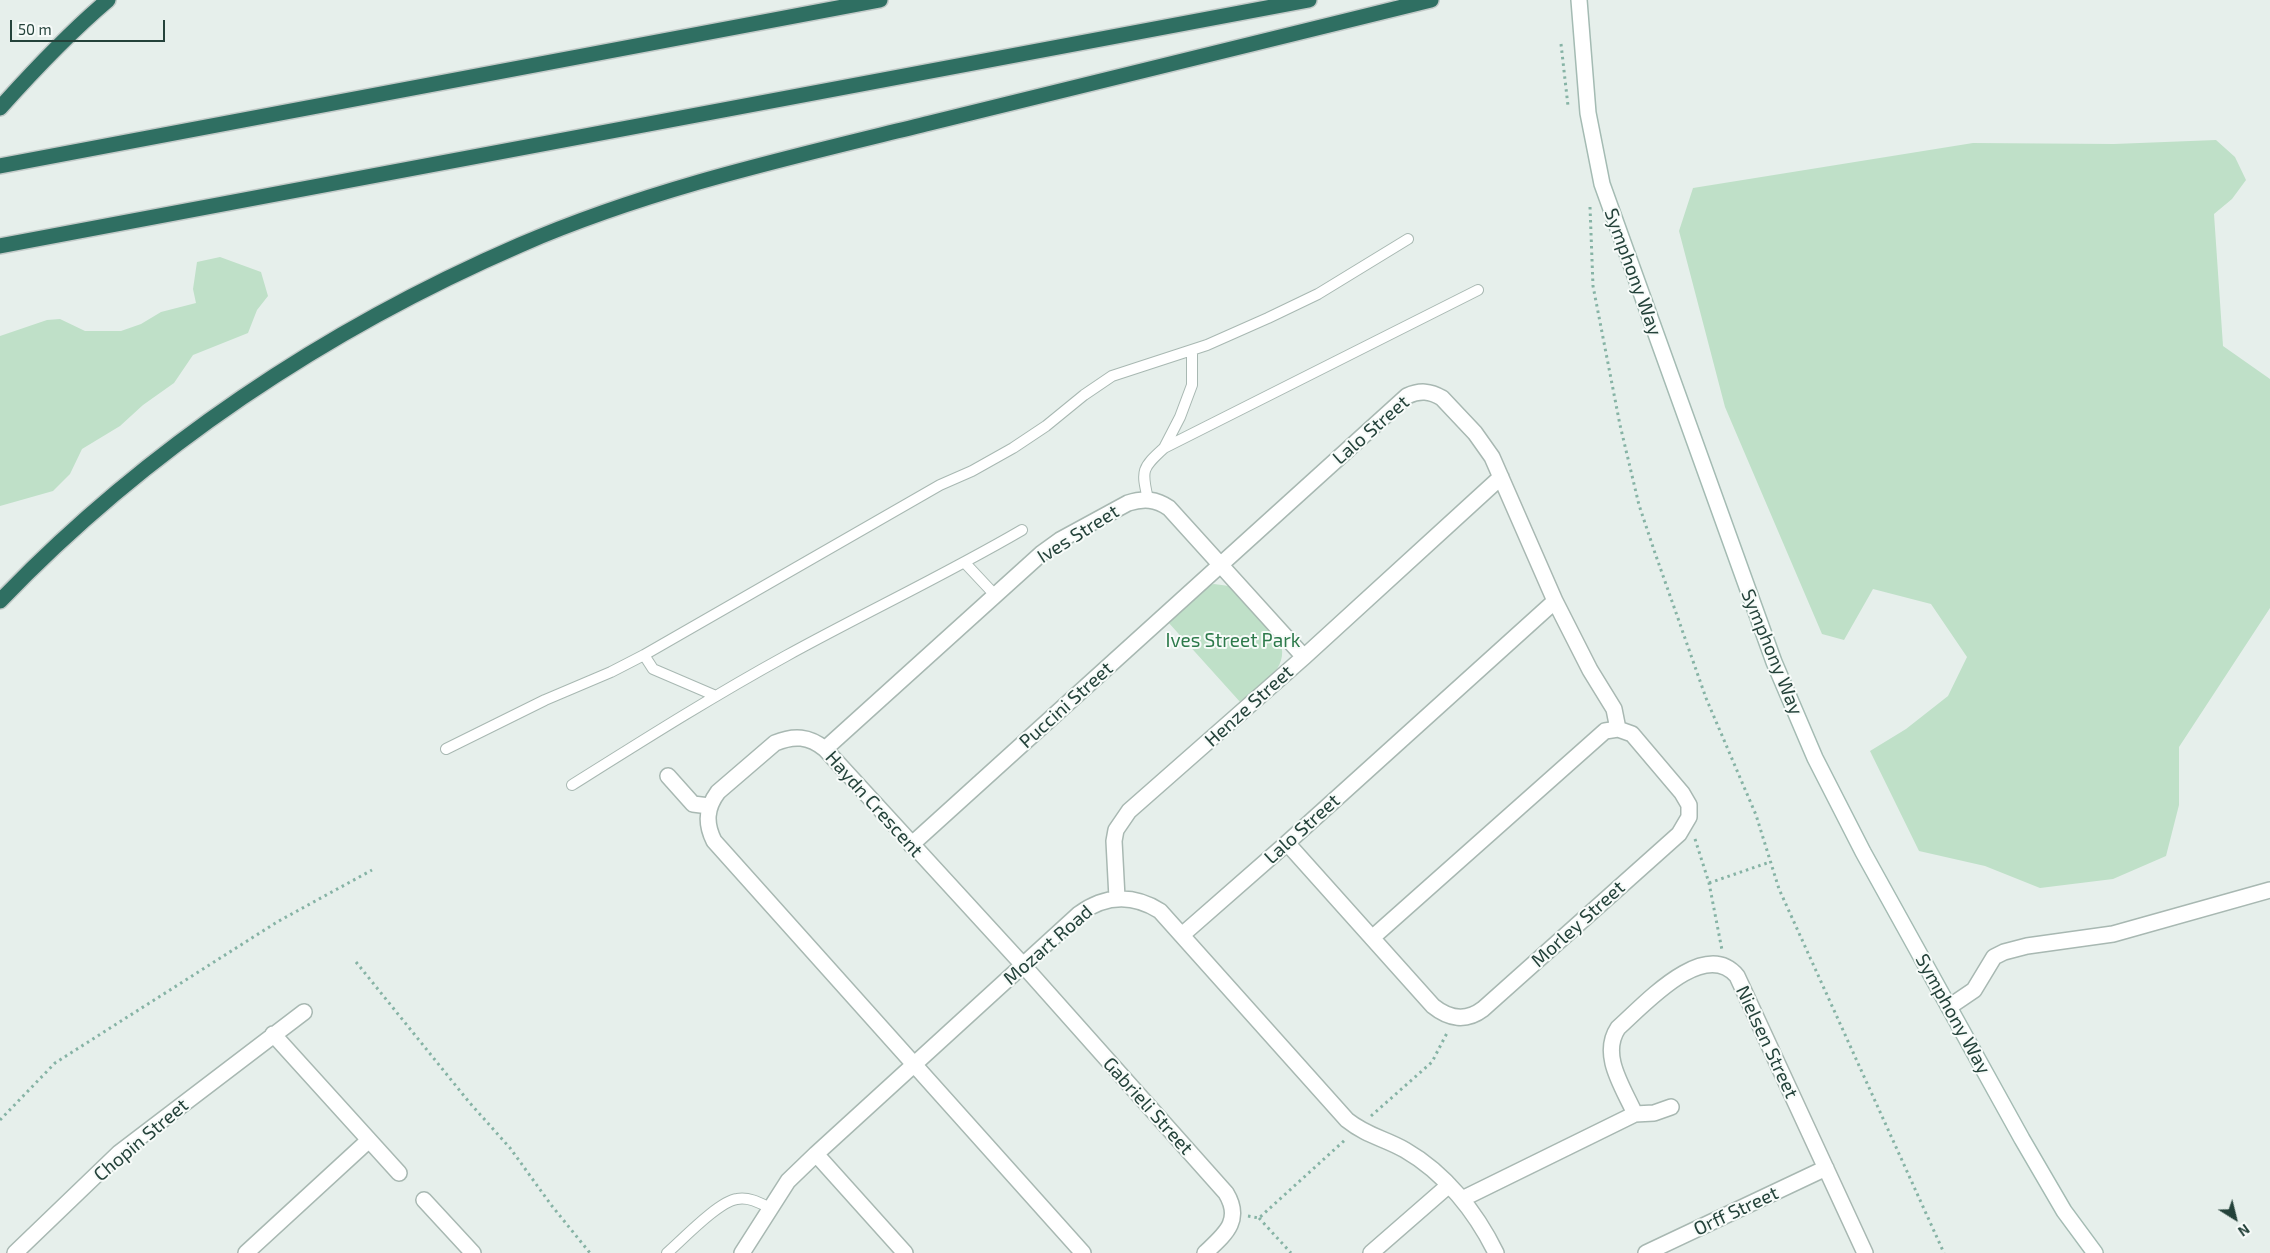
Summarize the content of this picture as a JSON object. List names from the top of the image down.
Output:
{
  "streets": {
    "street": [
      "Symphony Way",
      "Lalo Street",
      "Ives Street",
      "Puccini Street",
      "Henze Street",
      "Haydn Crescent",
      "Morley Street",
      "Mozart Road",
      "Nielsen Street",
      "Gabrieli Street",
      "Chopin Street",
      "Orff Street"
    ]
  },
  "crossings": [
    ["Lalo Street", "Puccini Street"],
    ["Lalo Street", "Henze Street"],
    ["Lalo Street", "Morley Street"],
    ["Lalo Street", "Mozart Road"],
    ["Ives Street", "Haydn Crescent"],
    ["Puccini Street", "Haydn Crescent"],
    ["Henze Street", "Mozart Road"],
    ["Haydn Crescent", "Mozart Road"],
    ["Haydn Crescent", "Gabrieli Street"],
    ["Mozart Road", "Gabrieli Street"],
    ["Nielsen Street", "Orff Street"]
  ],
  "parks": ["Ives Street Park"],
  "scale_bar": "50 m",
  "north": "bottom right"
}
